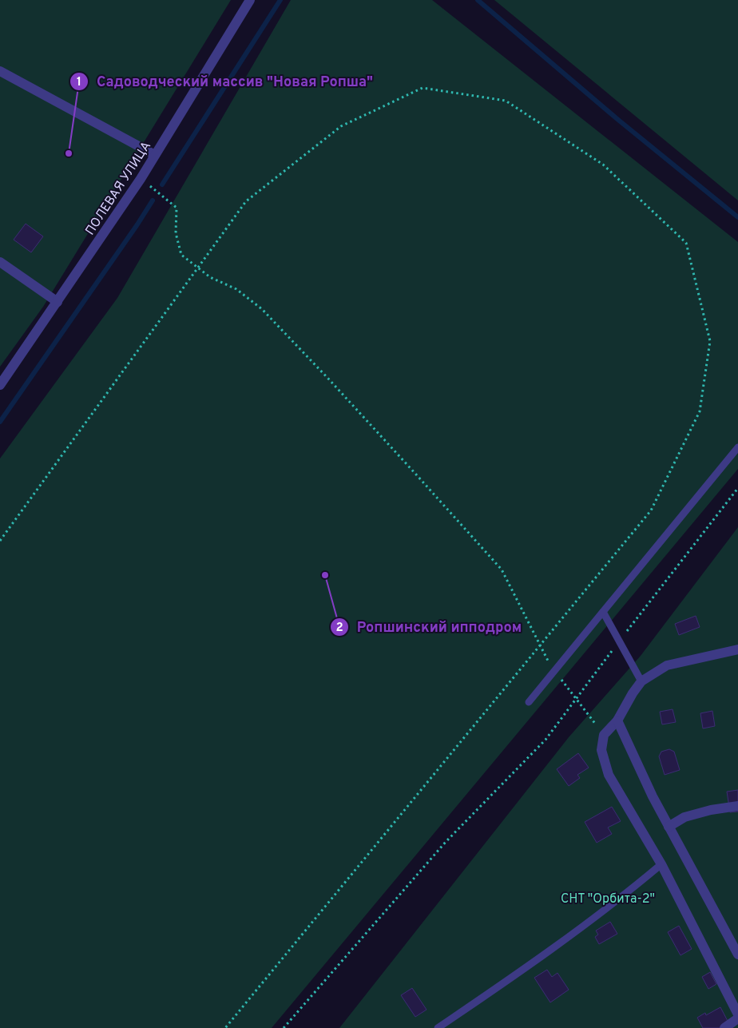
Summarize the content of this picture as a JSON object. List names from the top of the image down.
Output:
{
  "streets": {
    "street": ["ПОЛЕВАЯ УЛИЦА"]
  },
  "parks": ["СНТ \"Орбита-2\""],
  "places": ["Садоводческий массив \"Новая Ропша\"", "Ропшинский ипподром"]
}
